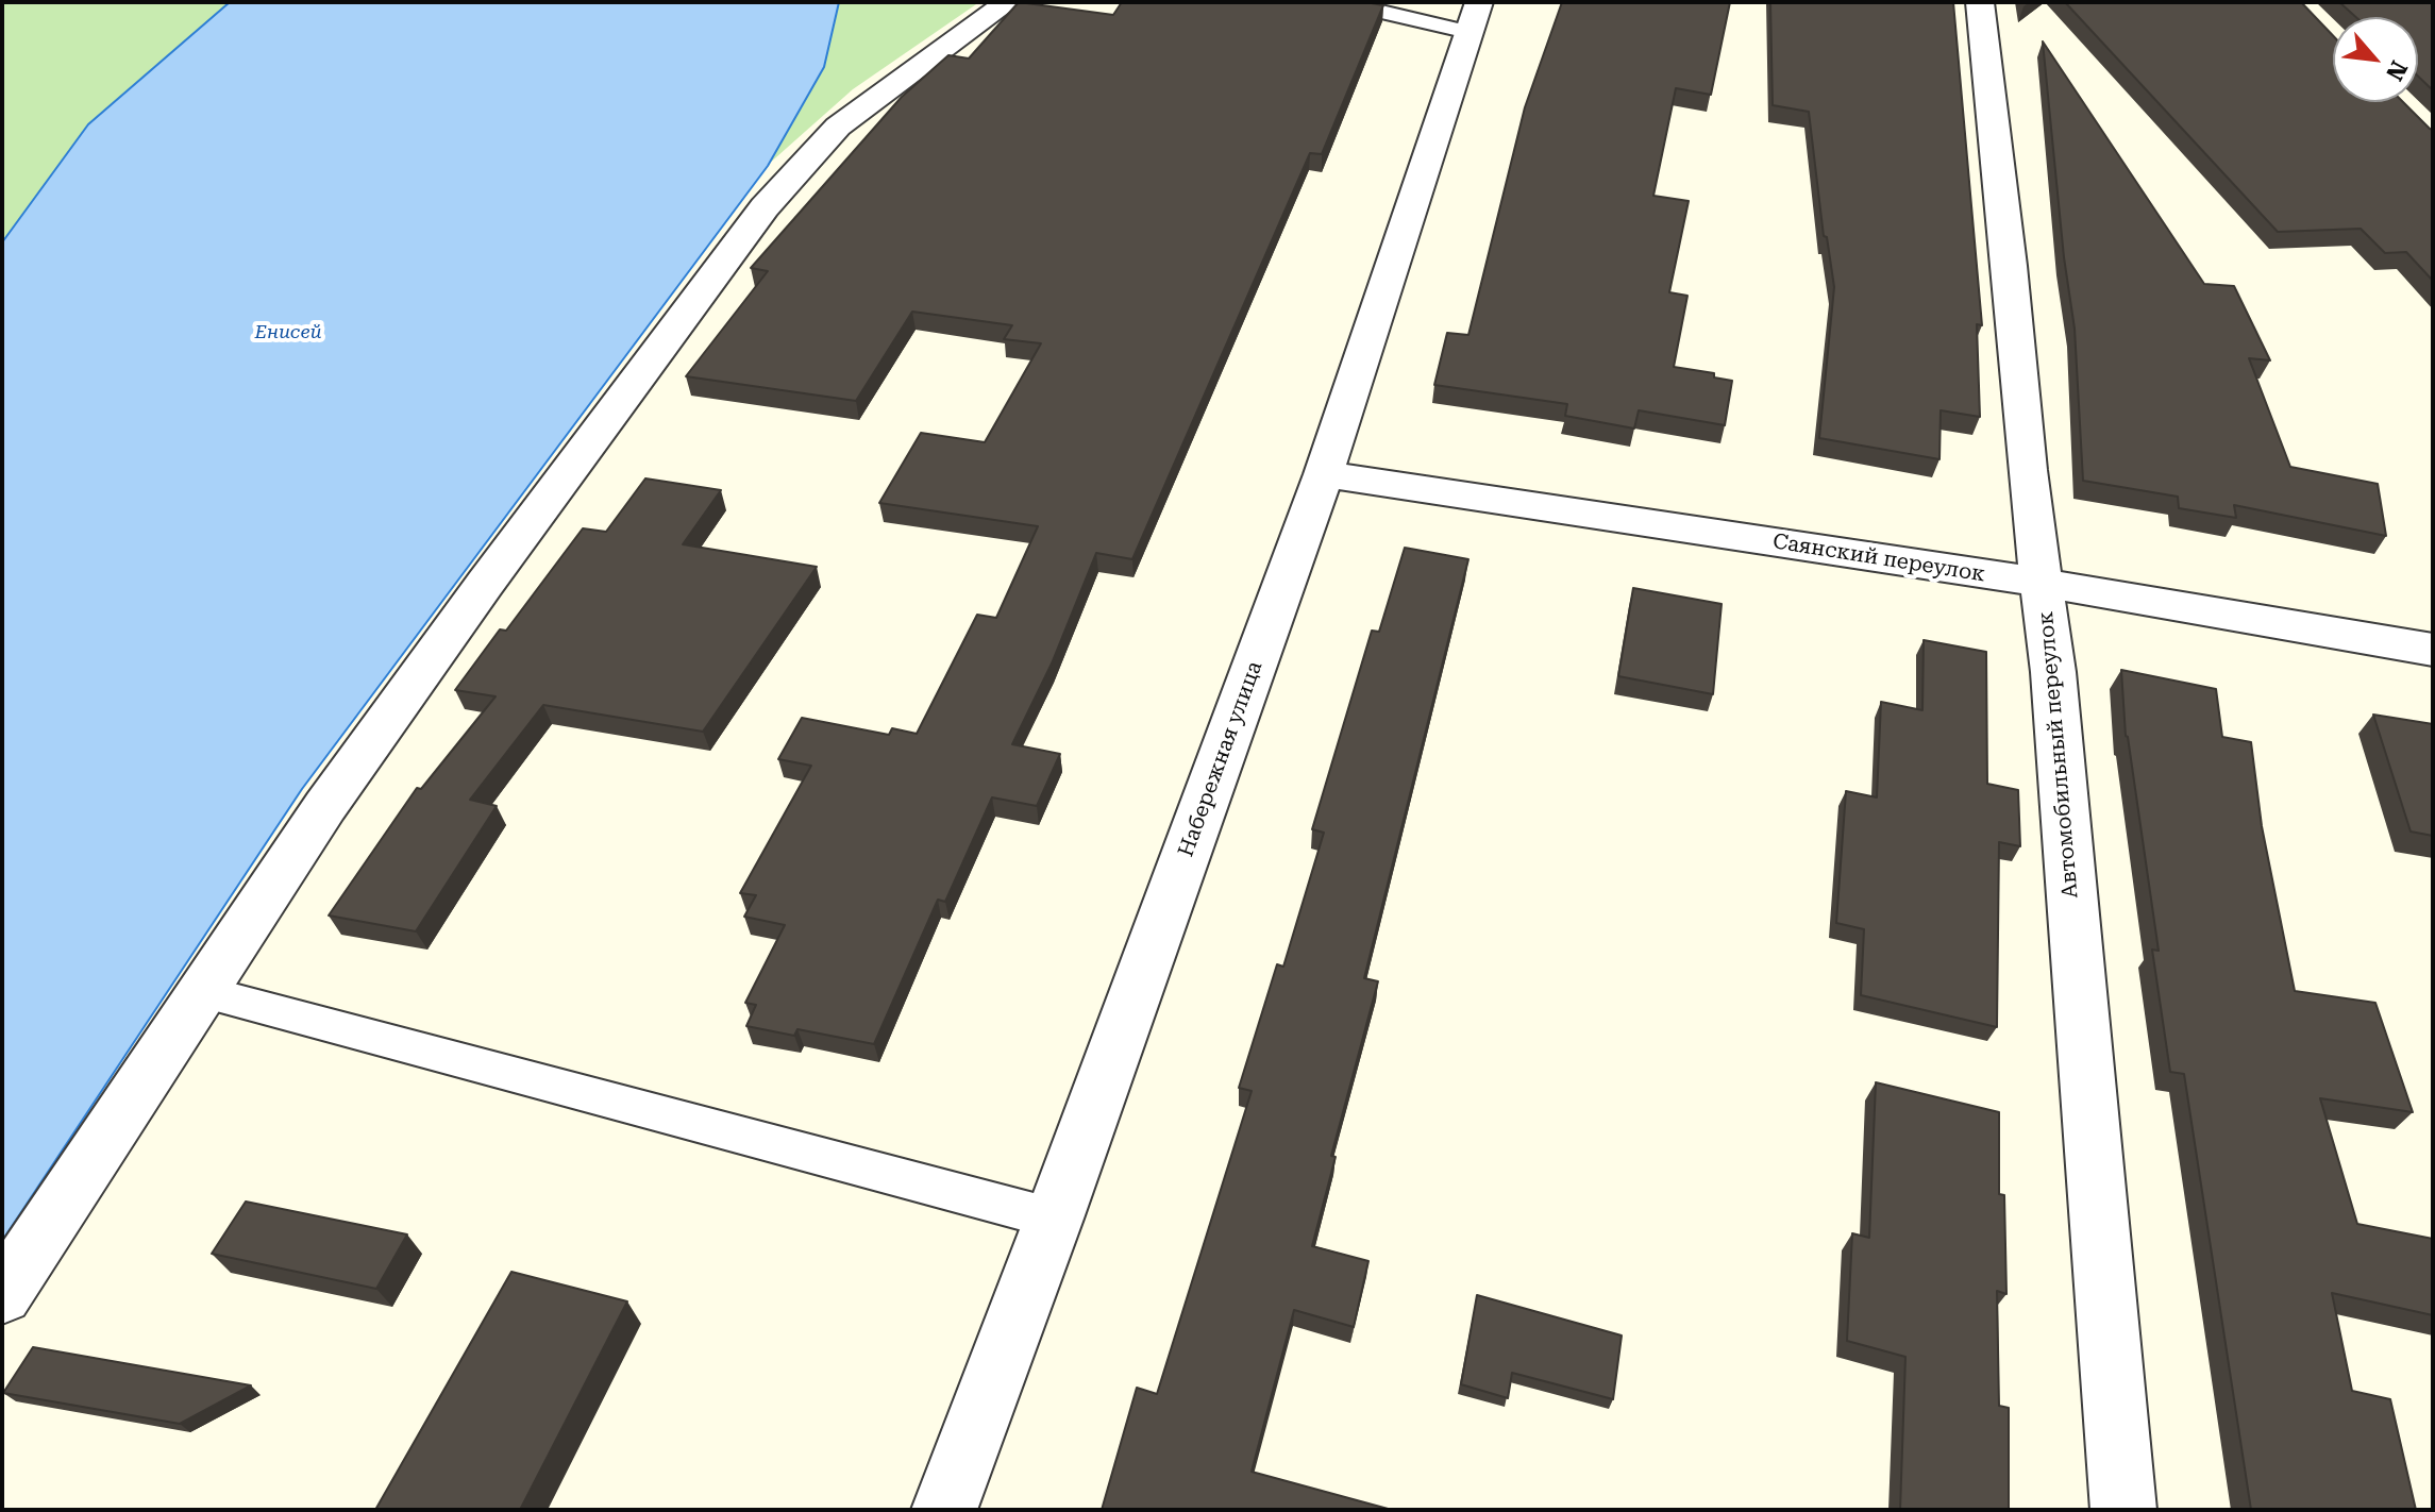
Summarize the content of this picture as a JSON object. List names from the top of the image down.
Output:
{
  "streets": {
    "street": ["Саянский переулок", "Автомобильный переулок", "Набережная улица"]
  },
  "crossings": [
    ["Саянский переулок", "Автомобильный переулок"],
    ["Саянский переулок", "Набережная улица"]
  ],
  "water": ["Енисей"],
  "north": "bottom right"
}
